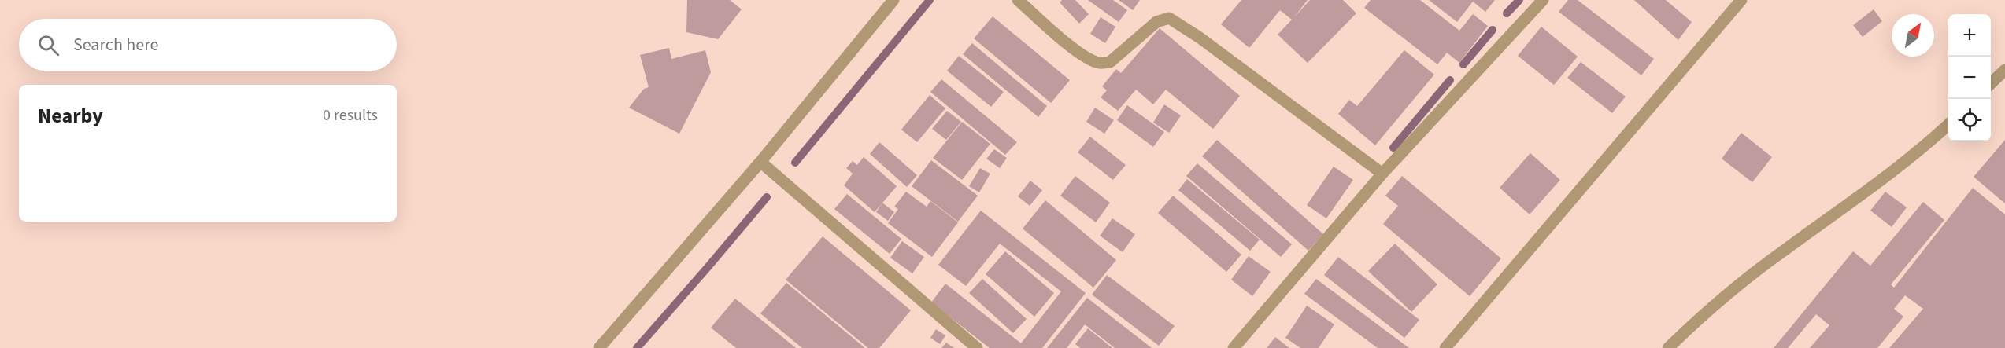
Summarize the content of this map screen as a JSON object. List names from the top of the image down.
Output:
{
  "north": "top right",
  "page": {
    "map_buttons": ["+", "−"],
    "search": "Search here",
    "heading": ["Nearby", "0 results"]
  }
}
